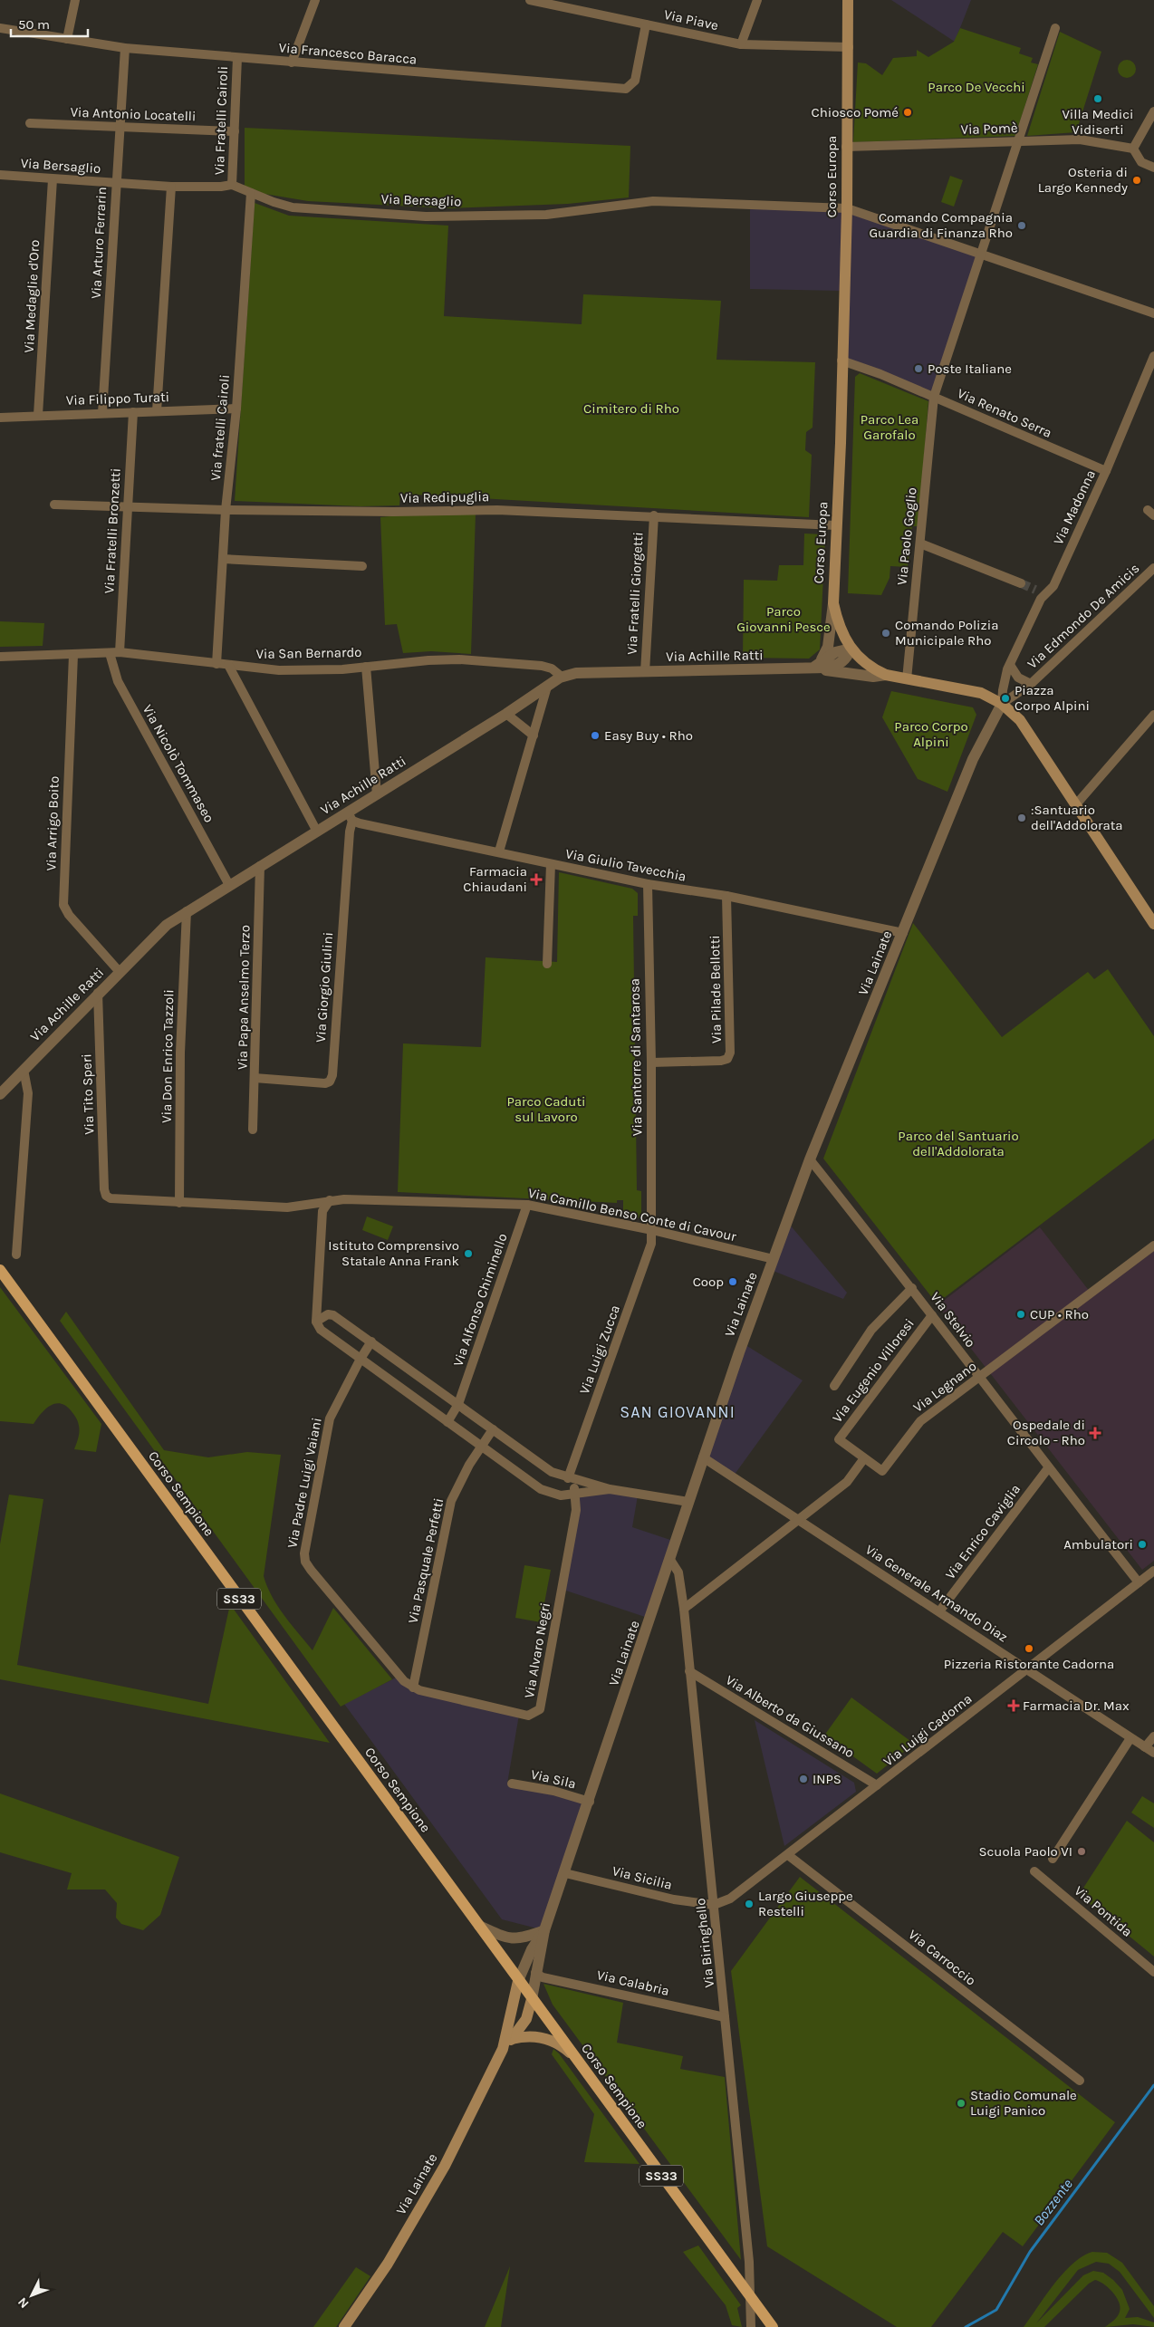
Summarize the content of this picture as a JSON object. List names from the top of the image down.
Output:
{
  "streets": {
    "main road": [
      "Corso Europa",
      "Via Lainate",
      "Corso Sempione",
      "SS33"
    ],
    "street": [
      "Via Piave",
      "Via Francesco Baracca",
      "Via Antonio Locatelli",
      "Via Fratelli Cairoli",
      "Via Pomè",
      "Via Bersaglio",
      "Via Arturo Ferrarin",
      "Via Medaglie d'Oro",
      "Via Filippo Turati",
      "Via Renato Serra",
      "Via fratelli Cairoli",
      "Via Redipuglia",
      "Via Madonna",
      "Via Fratelli Bronzetti",
      "Via Paolo Goglio",
      "Via Fratelli Giorgetti",
      "Via Edmondo De Amicis",
      "Via San Bernardo",
      "Via Achille Ratti",
      "Via Nicolò Tommaseo",
      "Via Arrigo Boito",
      "Via Giulio Tavecchia",
      "Via Giorgio Giulini",
      "Via Pilade Bellotti",
      "Via Papa Anselmo Terzo",
      "Via Don Enrico Tazzoli",
      "Via Santorre di Santarosa",
      "Via Tito Speri",
      "Via Camillo Benso Conte di Cavour",
      "Via Alfonso Chiminello",
      "Via Stelvio",
      "Via Luigi Zucca",
      "Via Eugenio Villoresi",
      "Via Legnano",
      "Via Padre Luigi Vaiani",
      "Via Enrico Caviglia",
      "Via Pasquale Perfetti",
      "Via Generale Armando Diaz",
      "Via Alvaro Negri",
      "Via Alberto da Giussano",
      "Via Luigi Cadorna",
      "Via Sila",
      "Via Sicilia",
      "Via Pontida",
      "Via Biringhello",
      "Via Carroccio",
      "Via Calabria"
    ]
  },
  "crossings": [
    ["Via Piave", "Via Francesco Baracca"],
    ["Via Piave", "Corso Europa"],
    ["Via Francesco Baracca", "Via Fratelli Cairoli"],
    ["Via Francesco Baracca", "Via Arturo Ferrarin"],
    ["Via Antonio Locatelli", "Via Fratelli Cairoli"],
    ["Via Antonio Locatelli", "Via Arturo Ferrarin"],
    ["Via Fratelli Cairoli", "Via Bersaglio"],
    ["Via Pomè", "Corso Europa"],
    ["Via Pomè", "Via Paolo Goglio"],
    ["Via Bersaglio", "Corso Europa"],
    ["Via Bersaglio", "Via Arturo Ferrarin"],
    ["Via Bersaglio", "Via Medaglie d'Oro"],
    ["Via Bersaglio", "Via fratelli Cairoli"],
    ["Via Bersaglio", "Via Paolo Goglio"],
    ["Corso Europa", "Via Renato Serra"],
    ["Corso Europa", "Via Redipuglia"],
    ["Corso Europa", "Via Paolo Goglio"],
    ["Corso Europa", "Via Achille Ratti"],
    ["Corso Europa", "Via Lainate"],
    ["Via Arturo Ferrarin", "Via Filippo Turati"],
    ["Via Medaglie d'Oro", "Via Filippo Turati"],
    ["Via Filippo Turati", "Via fratelli Cairoli"],
    ["Via Filippo Turati", "Via Fratelli Bronzetti"],
    ["Via Renato Serra", "Via Madonna"],
    ["Via Renato Serra", "Via Paolo Goglio"],
    ["Via fratelli Cairoli", "Via Redipuglia"],
    ["Via fratelli Cairoli", "Via San Bernardo"],
    ["Via Redipuglia", "Via Fratelli Bronzetti"],
    ["Via Redipuglia", "Via Fratelli Giorgetti"],
    ["Via Fratelli Bronzetti", "Via San Bernardo"],
    ["Via Fratelli Giorgetti", "Via Achille Ratti"],
    ["Via San Bernardo", "Via Achille Ratti"],
    ["Via San Bernardo", "Via Nicolò Tommaseo"],
    ["Via San Bernardo", "Via Arrigo Boito"],
    ["Via Achille Ratti", "Via Nicolò Tommaseo"],
    ["Via Achille Ratti", "Via Arrigo Boito"],
    ["Via Achille Ratti", "Via Giulio Tavecchia"],
    ["Via Achille Ratti", "Via Giorgio Giulini"],
    ["Via Achille Ratti", "Via Papa Anselmo Terzo"],
    ["Via Achille Ratti", "Via Don Enrico Tazzoli"],
    ["Via Achille Ratti", "Via Tito Speri"],
    ["Via Giulio Tavecchia", "Via Lainate"],
    ["Via Giulio Tavecchia", "Via Giorgio Giulini"],
    ["Via Giulio Tavecchia", "Via Pilade Bellotti"],
    ["Via Giulio Tavecchia", "Via Santorre di Santarosa"],
    ["Via Lainate", "Via Camillo Benso Conte di Cavour"],
    ["Via Lainate", "Via Stelvio"],
    ["Via Lainate", "Corso Sempione"],
    ["Via Lainate", "Via Generale Armando Diaz"],
    ["Via Lainate", "Via Sila"],
    ["Via Lainate", "Via Sicilia"],
    ["Via Lainate", "Via Biringhello"],
    ["Via Lainate", "Via Calabria"],
    ["Via Giorgio Giulini", "Via Papa Anselmo Terzo"],
    ["Via Pilade Bellotti", "Via Santorre di Santarosa"],
    ["Via Don Enrico Tazzoli", "Via Camillo Benso Conte di Cavour"],
    ["Via Santorre di Santarosa", "Via Camillo Benso Conte di Cavour"],
    ["Via Santorre di Santarosa", "Via Luigi Zucca"],
    ["Via Tito Speri", "Via Camillo Benso Conte di Cavour"],
    ["Via Camillo Benso Conte di Cavour", "Via Alfonso Chiminello"],
    ["Via Camillo Benso Conte di Cavour", "Via Luigi Zucca"],
    ["Via Stelvio", "Via Eugenio Villoresi"],
    ["Via Stelvio", "Via Legnano"],
    ["Via Stelvio", "Via Enrico Caviglia"],
    ["Via Stelvio", "Via Luigi Cadorna"],
    ["Via Eugenio Villoresi", "Via Legnano"],
    ["Via Padre Luigi Vaiani", "Via Pasquale Perfetti"],
    ["Via Padre Luigi Vaiani", "Via Alvaro Negri"],
    ["Corso Sempione", "Via Biringhello"],
    ["Via Enrico Caviglia", "Via Generale Armando Diaz"],
    ["Via Pasquale Perfetti", "Via Alvaro Negri"],
    ["Via Generale Armando Diaz", "Via Luigi Cadorna"],
    ["Via Alberto da Giussano", "Via Luigi Cadorna"],
    ["Via Alberto da Giussano", "Via Biringhello"],
    ["Via Luigi Cadorna", "Via Sicilia"],
    ["Via Luigi Cadorna", "Via Biringhello"],
    ["Via Luigi Cadorna", "Via Carroccio"],
    ["Via Sicilia", "Via Biringhello"],
    ["Via Biringhello", "Via Calabria"]
  ],
  "districts": ["SAN GIOVANNI"],
  "water": ["Bozzente"],
  "parks": [
    "Parco De Vecchi",
    "Cimitero di Rho",
    "Parco Lea Garofalo",
    "Parco Giovanni Pesce",
    "Parco Corpo Alpini",
    "Parco Caduti sul Lavoro",
    "Parco del Santuario dell'Addolorata"
  ],
  "places": {
    "other": [
      "Villa Medici Vidiserti",
      "Chiosco Pomé",
      "Osteria di Largo Kennedy",
      "Comando Compagnia Guardia di Finanza Rho",
      "Poste Italiane",
      "Comando Polizia Municipale Rho",
      "Piazza Corpo Alpini",
      "Easy Buy • Rho",
      ":Santuario dell'Addolorata",
      "Istituto Comprensivo Statale Anna Frank",
      "Coop",
      "CUP • Rho",
      "Ambulatori",
      "Pizzeria Ristorante Cadorna",
      "INPS",
      "Scuola Paolo VI",
      "Largo Giuseppe Restelli",
      "Stadio Comunale Luigi Panico"
    ],
    "health": ["Farmacia Chiaudani", "Ospedale di Circolo - Rho", "Farmacia Dr. Max"]
  },
  "scale_bar": "50 m",
  "north": "bottom left"
}
